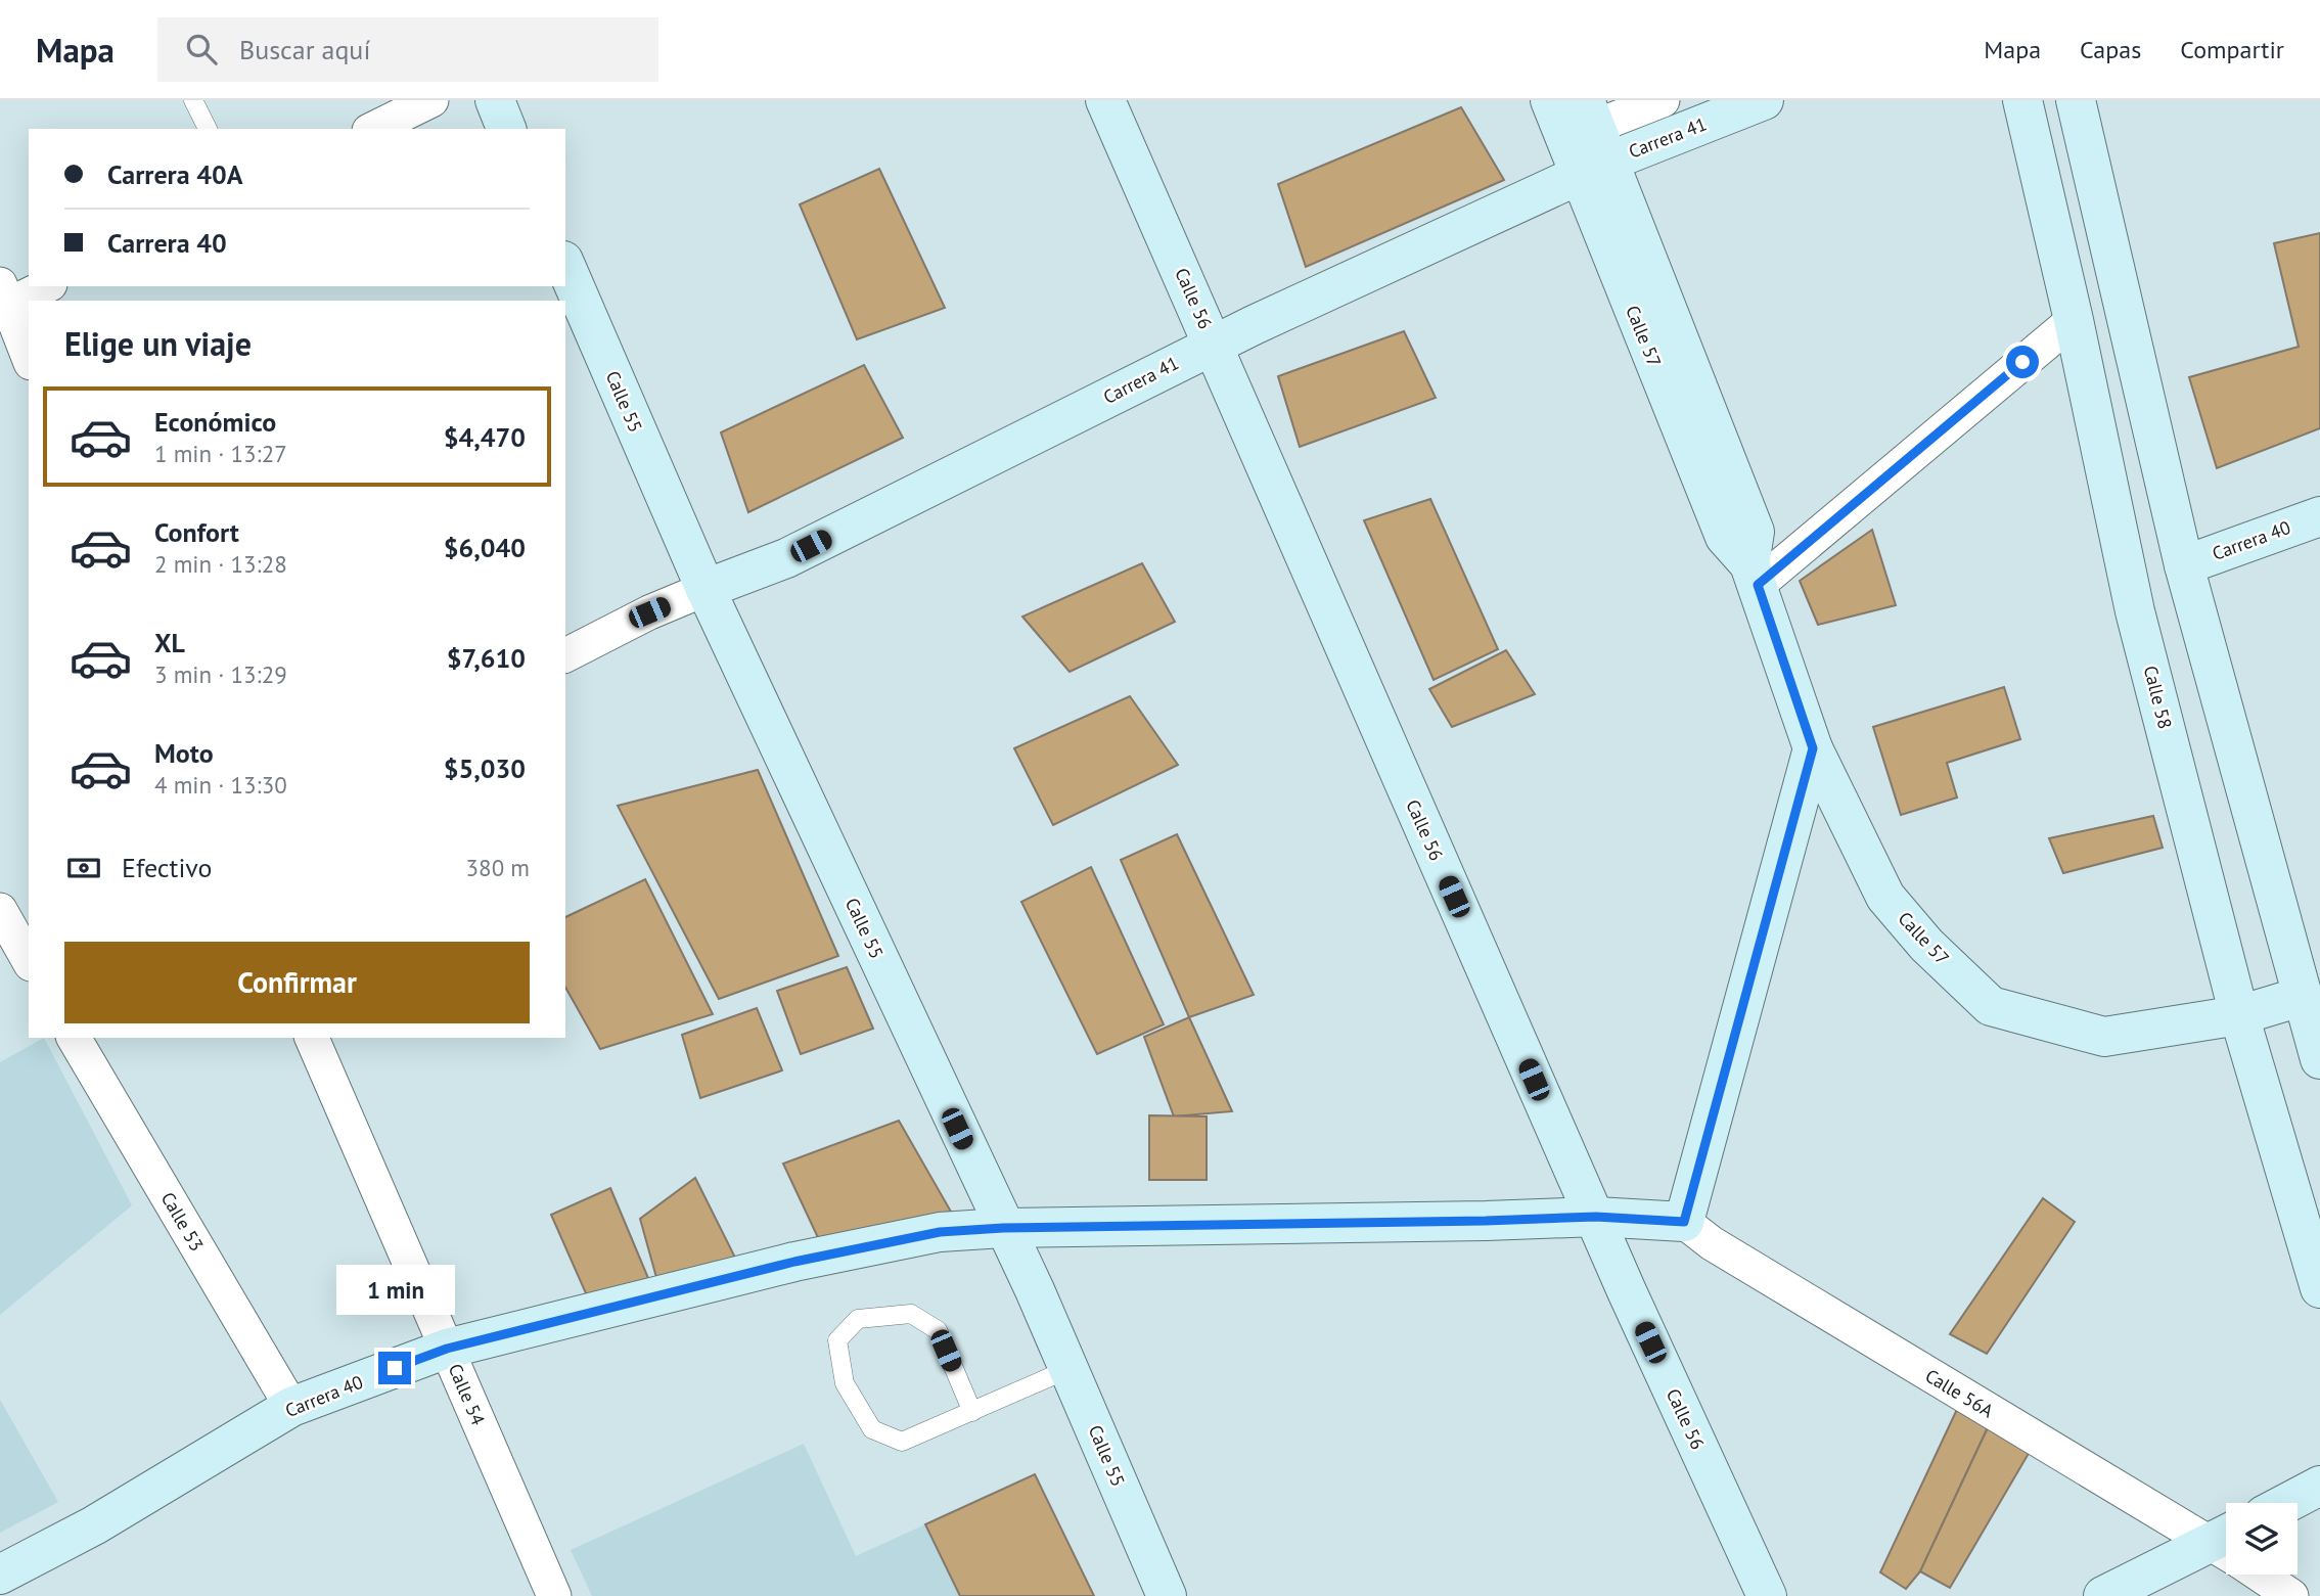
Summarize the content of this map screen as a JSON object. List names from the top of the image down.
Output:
{
  "streets": {
    "street": [
      "Carrera 41",
      "Calle 56",
      "Calle 57",
      "Calle 55",
      "Carrera 40",
      "Calle 58",
      "Calle 53",
      "Calle 56A",
      "Calle 54"
    ]
  },
  "crossings": [
    ["Carrera 41", "Calle 56"],
    ["Carrera 41", "Calle 57"],
    ["Carrera 41", "Calle 55"],
    ["Calle 56", "Carrera 40"],
    ["Calle 57", "Calle 58"],
    ["Calle 55", "Carrera 40"],
    ["Carrera 40", "Calle 53"],
    ["Carrera 40", "Calle 56A"],
    ["Carrera 40", "Calle 54"]
  ],
  "page": {
    "header": "Mapa",
    "search": "Buscar aquí",
    "nav": ["Mapa", "Capas", "Compartir"],
    "banner": ["Carrera 40A", "Carrera 40"],
    "heading": "Elige un viaje",
    "list": [
      {
        "name": "Económico",
        "note": "1 min · 13:27",
        "value": "$4,470"
      },
      {
        "name": "Confort",
        "note": "2 min · 13:28",
        "value": "$6,040"
      },
      {
        "name": "XL",
        "note": "3 min · 13:29",
        "value": "$7,610"
      },
      {
        "name": "Moto",
        "note": "4 min · 13:30",
        "value": "$5,030"
      }
    ],
    "pay": ["Efectivo", "380 m"],
    "buttons": "Confirmar",
    "bubble": "1 min"
  }
}
